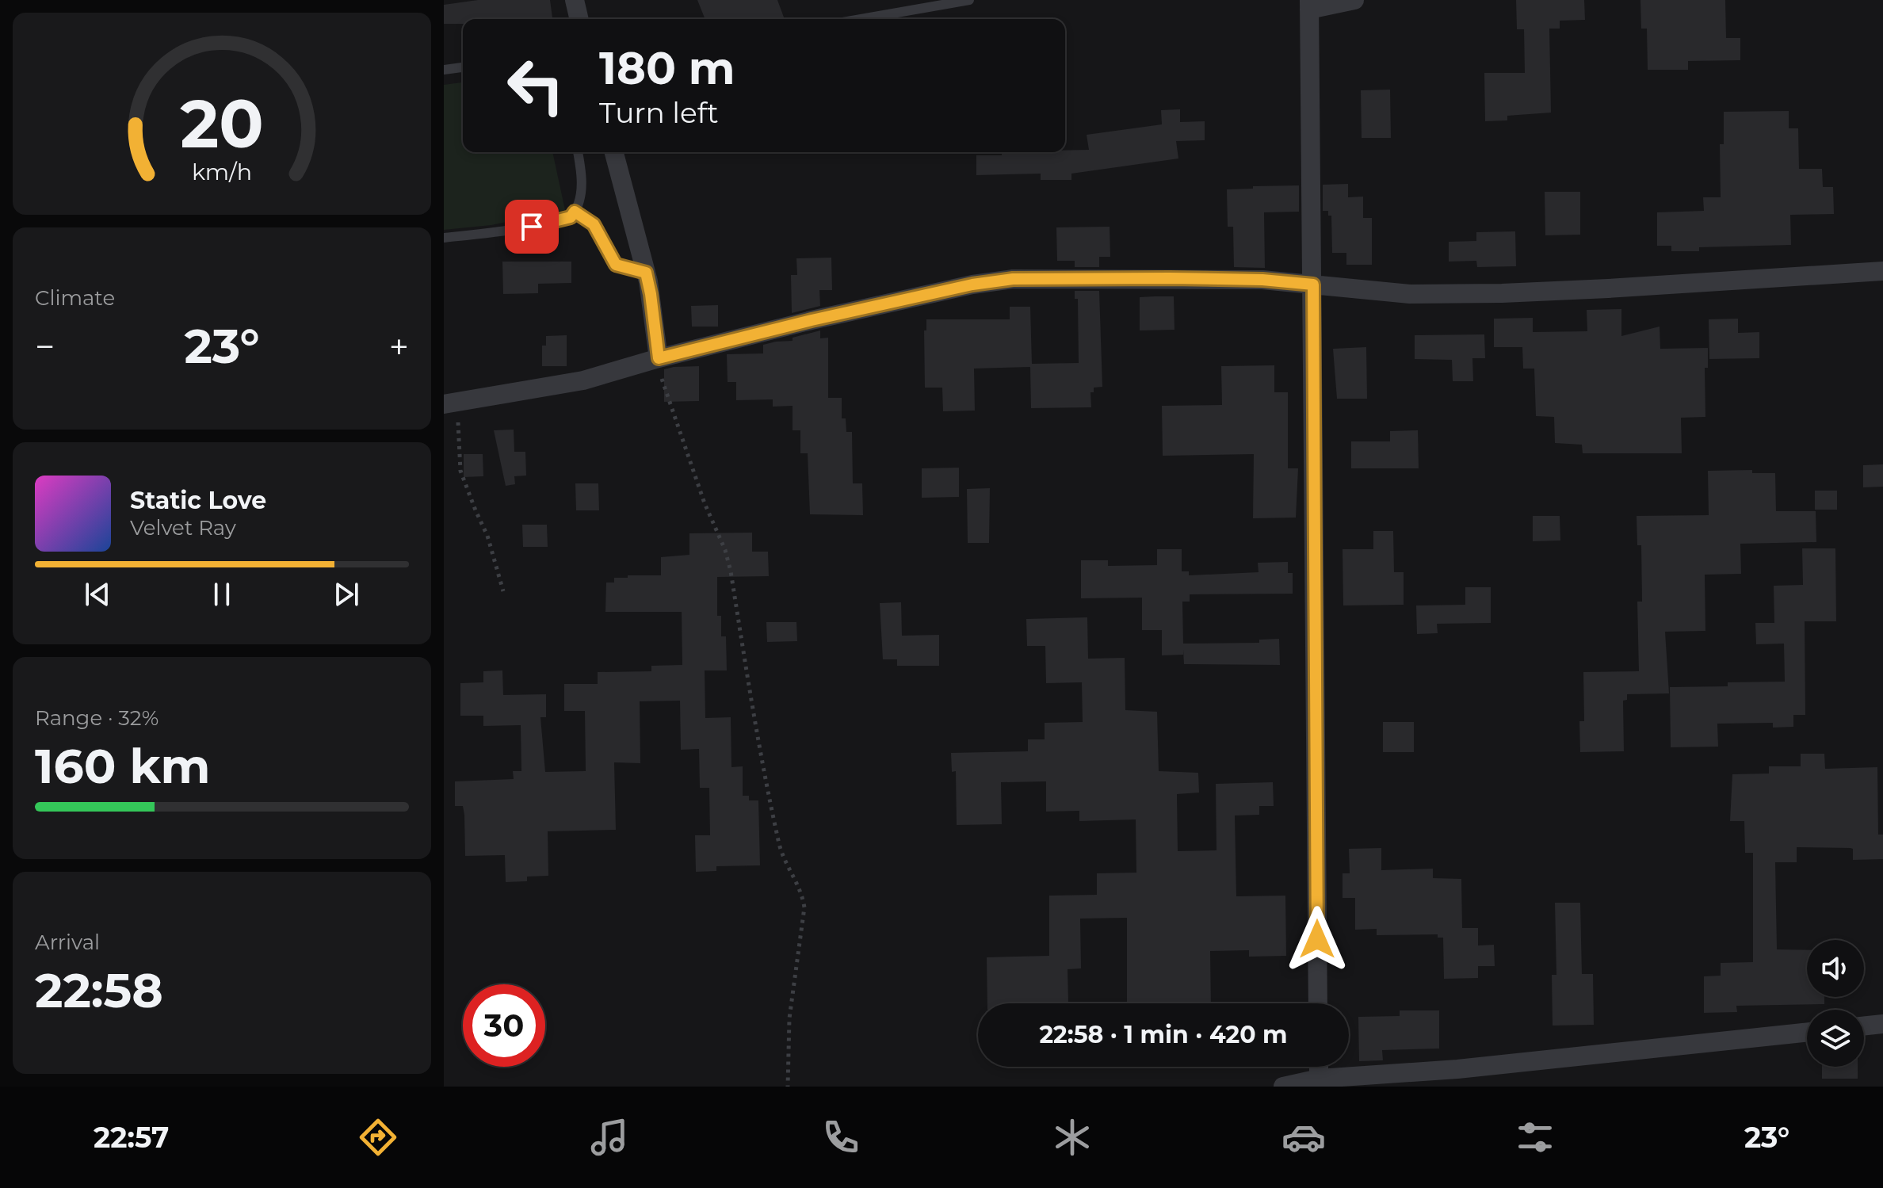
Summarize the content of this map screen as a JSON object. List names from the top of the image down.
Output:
{
  "page": {
    "turn": ["180 m", "Turn left"],
    "tile": [
      "Climate",
      ["Range · 32%", "160 km"],
      ["Arrival", "22:58"]
    ],
    "heat": ["−", "23°", "+"],
    "song": ["Static Love", "Velvet Ray"],
    "limit": "30",
    "trip": "22:58 · 1 min · 420 m",
    "tabs": ["22:57", "23°"],
    "gauge": ["20", "km/h"]
  }
}
